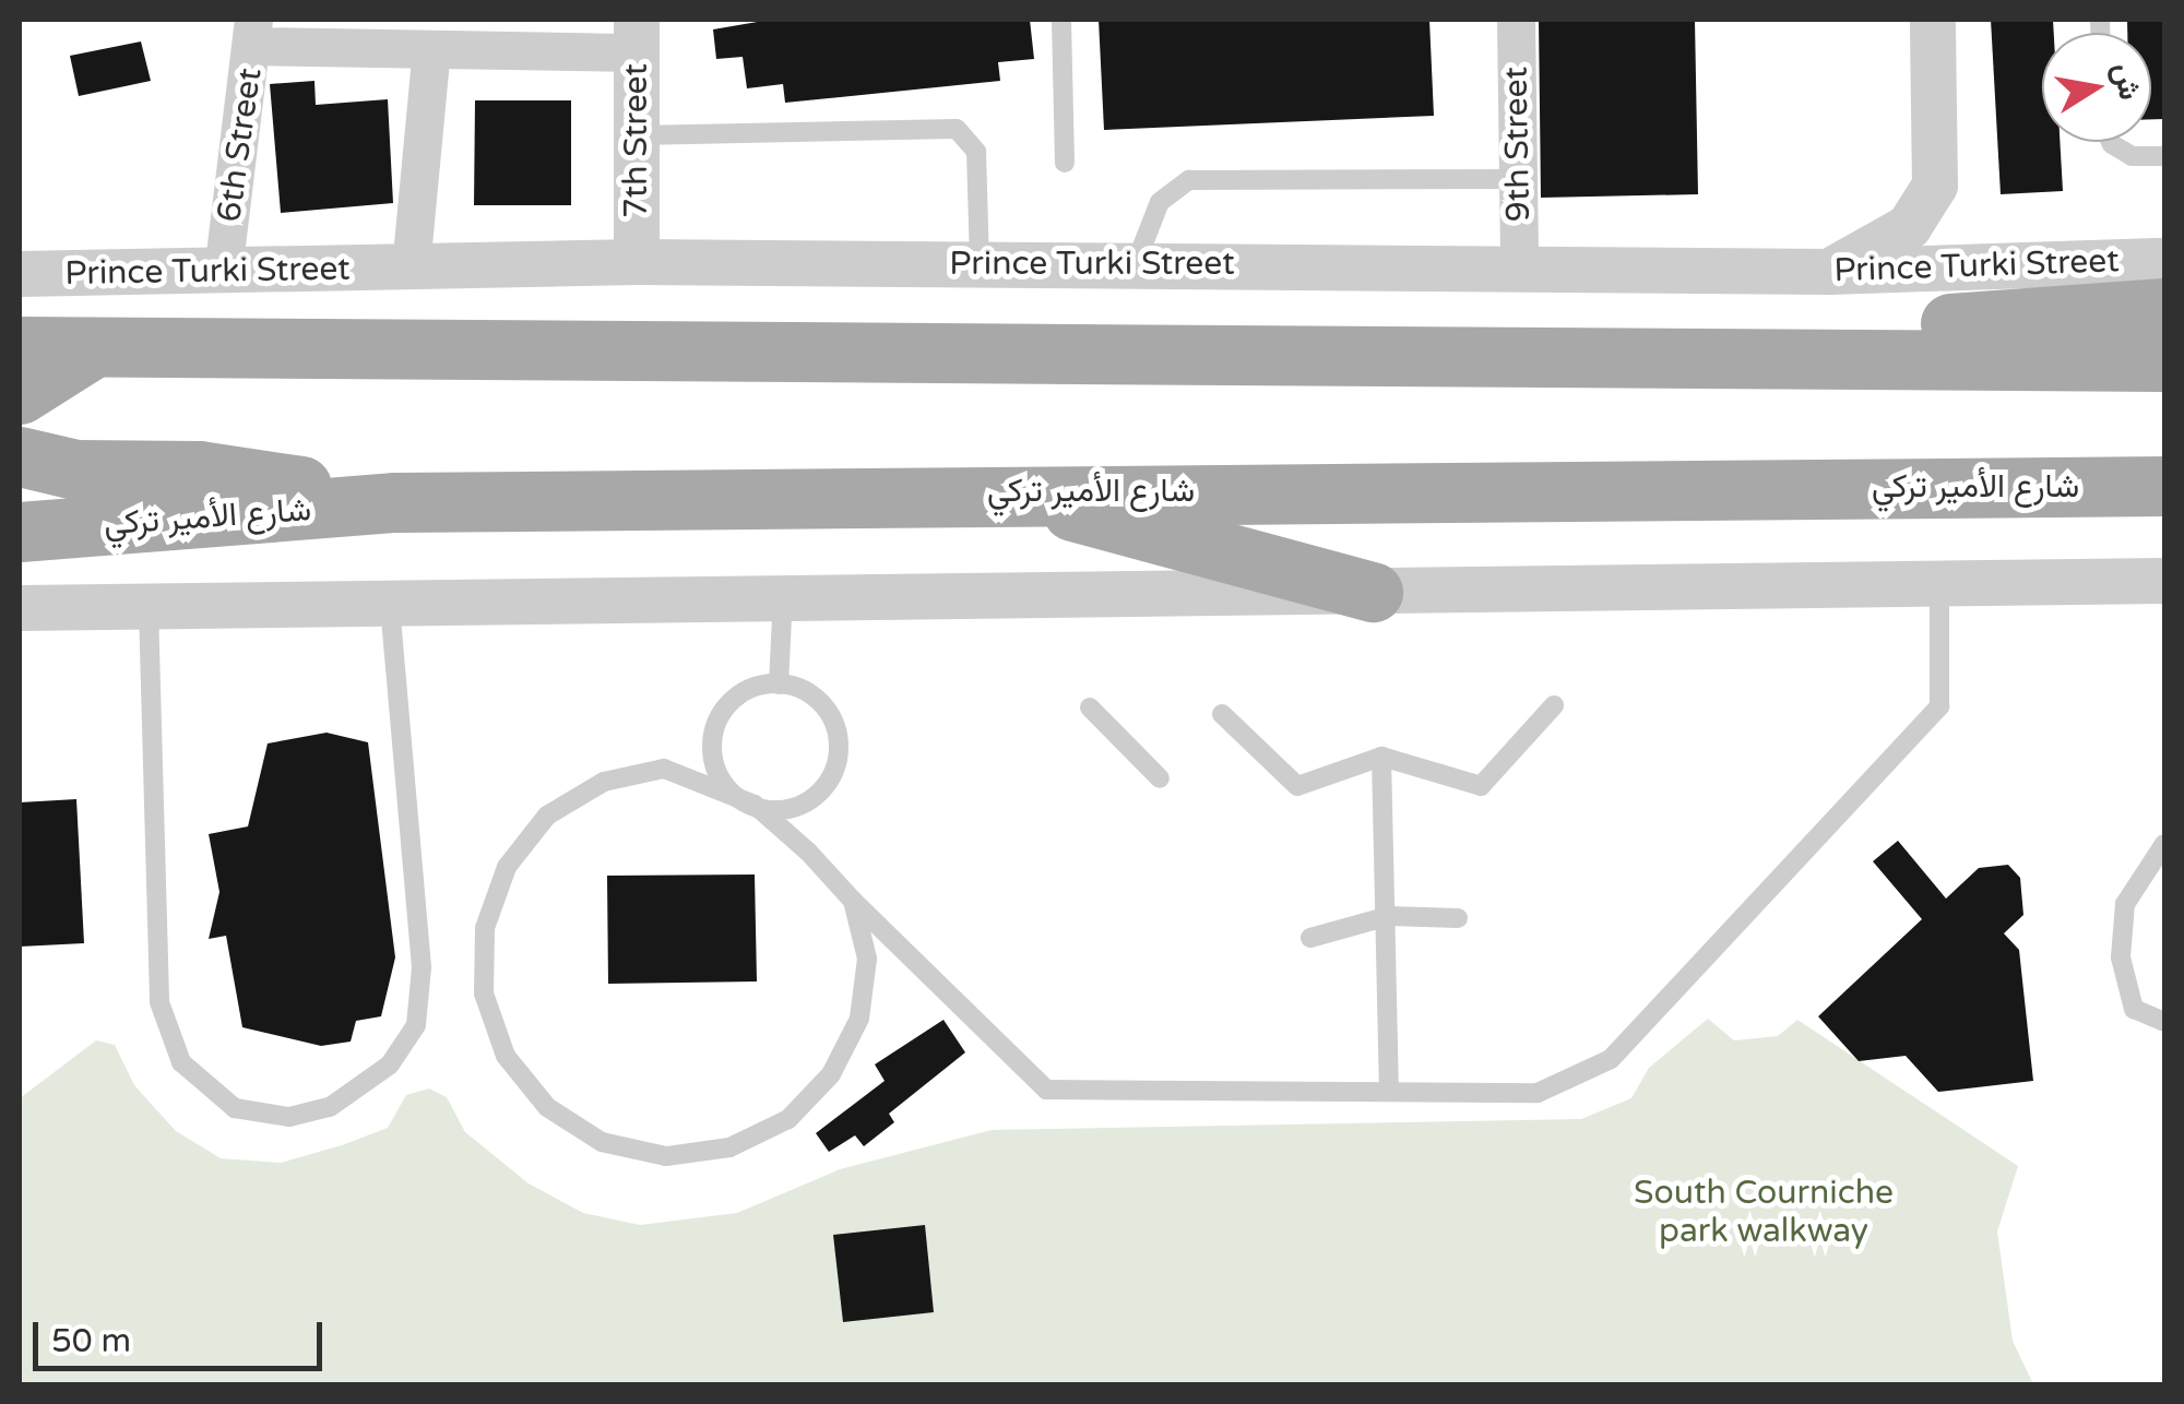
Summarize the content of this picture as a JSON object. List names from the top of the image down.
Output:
{
  "streets": {
    "main road": ["شارع الأمير تركي"],
    "street": [
      "7th Street",
      "9th Street",
      "6th Street",
      "Prince Turki Street"
    ]
  },
  "crossings": [
    ["7th Street", "Prince Turki Street"],
    ["9th Street", "Prince Turki Street"],
    ["6th Street", "Prince Turki Street"]
  ],
  "parks": ["South Courniche park walkway"],
  "scale_bar": "50 m",
  "north": "right"
}
